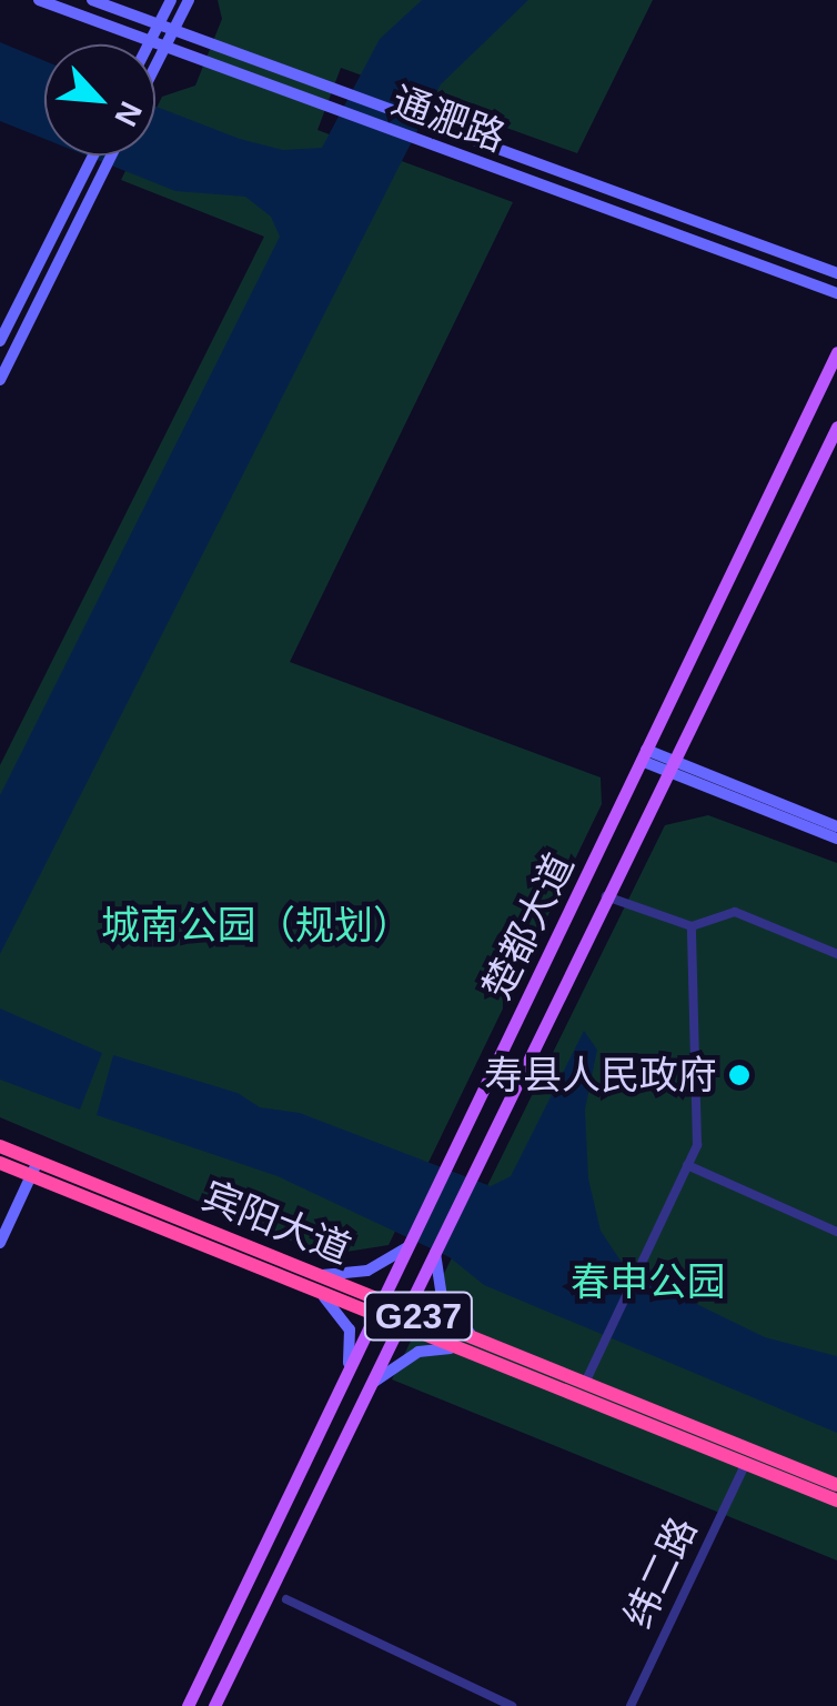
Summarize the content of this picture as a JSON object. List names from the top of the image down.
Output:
{
  "streets": {
    "highway": ["宾阳大道", "G237"],
    "main road": ["通淝路", "楚都大道"],
    "street": ["纬二路"]
  },
  "crossings": [
    ["楚都大道", "宾阳大道"],
    ["宾阳大道", "纬二路"]
  ],
  "parks": ["城南公园（规划）", "春申公园"],
  "places": ["寿县人民政府"],
  "north": "bottom right"
}
